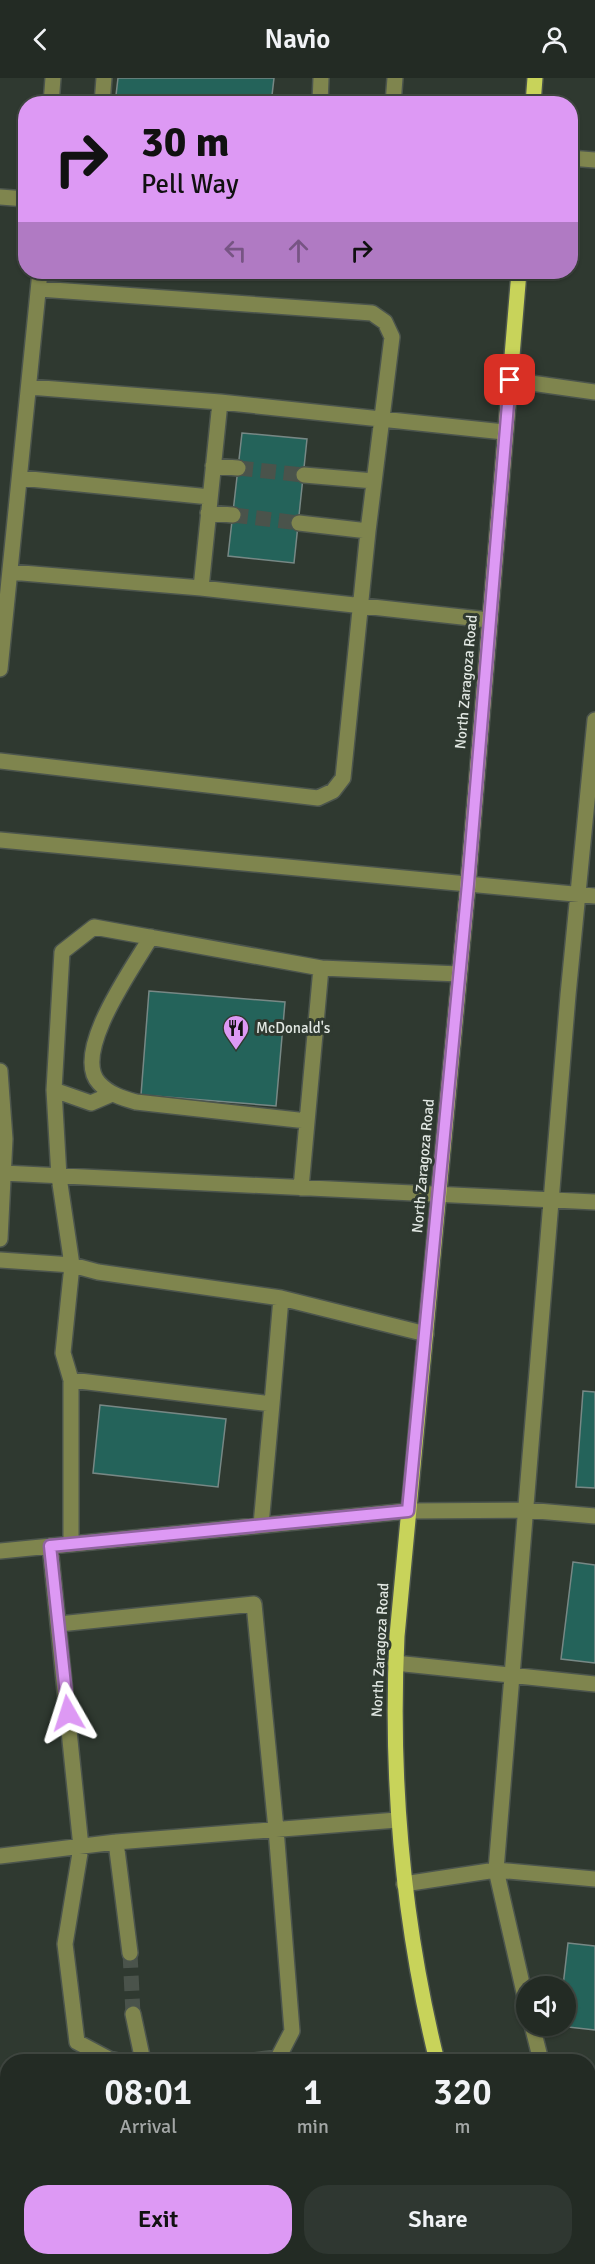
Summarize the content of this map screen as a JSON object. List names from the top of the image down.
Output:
{
  "streets": {
    "main road": ["North Zaragoza Road"]
  },
  "places": {
    "restaurant": ["McDonald's"]
  },
  "page": {
    "header": "Navio",
    "turn": ["30 m", "Pell Way"],
    "eta": [
      "08:01",
      "Arrival",
      "1",
      "min",
      "320",
      "m"
    ],
    "buttons": ["Exit", "Share"]
  }
}
